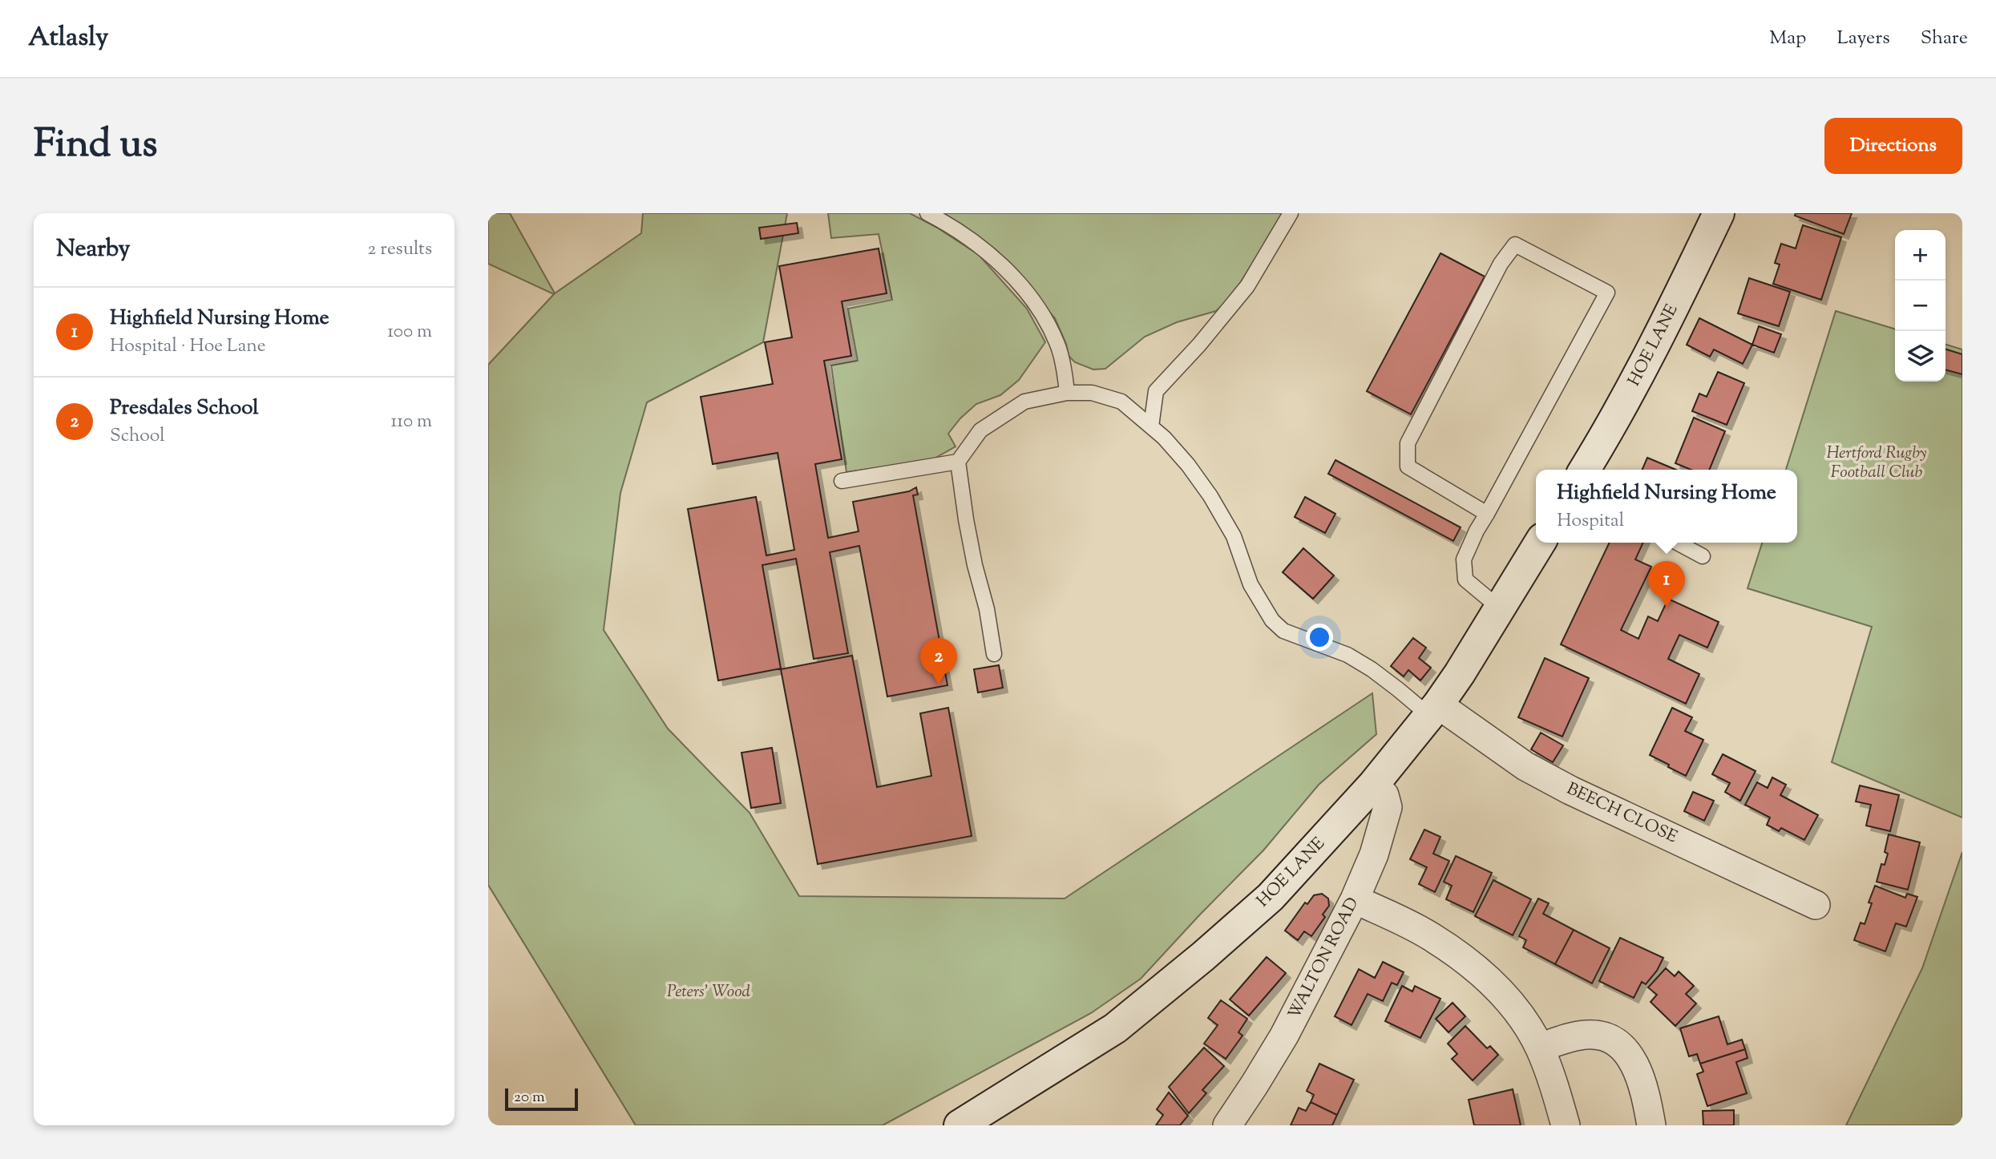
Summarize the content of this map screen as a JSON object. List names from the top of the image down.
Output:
{
  "streets": {
    "street": ["HOE LANE", "BEECH CLOSE", "WALTON ROAD"]
  },
  "crossings": [
    ["HOE LANE", "BEECH CLOSE"],
    ["HOE LANE", "WALTON ROAD"]
  ],
  "parks": ["Hertford Rugby Football Club", "Peters' Wood"],
  "scale_bar": "20 m",
  "page": {
    "header": "Atlasly",
    "nav": ["Map", "Layers", "Share"],
    "title": "Find us",
    "buttons": "Directions",
    "heading": ["Nearby", "2 results"],
    "map_buttons": ["+", "−"],
    "list": [
      {
        "mark": "1",
        "name": "Highfield Nursing Home",
        "note": "Hospital · Hoe Lane",
        "value": "100 m"
      },
      {
        "mark": "2",
        "name": "Presdales School",
        "note": "School",
        "value": "110 m"
      }
    ],
    "popup": ["Highfield Nursing Home", "Hospital"],
    "pins": ["1", "2"],
    "scale": "20 m"
  }
}
